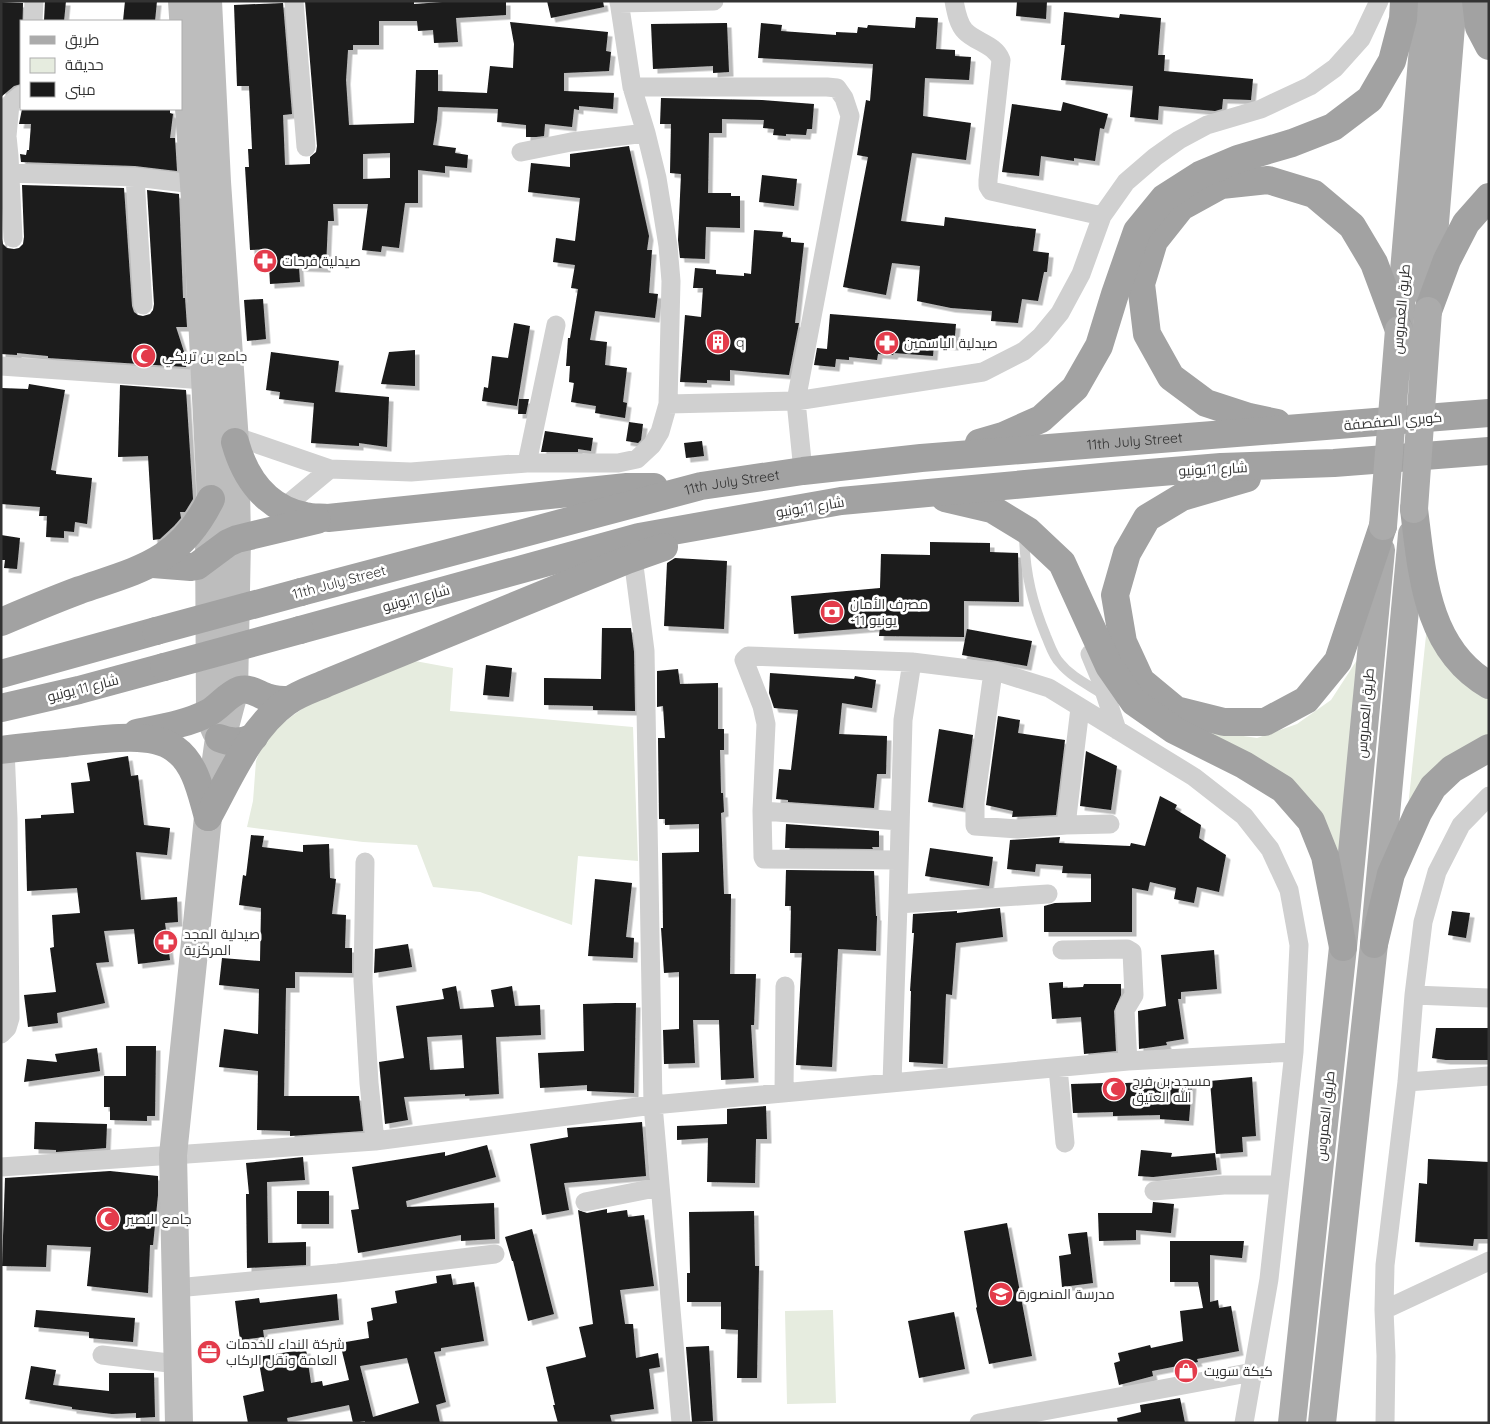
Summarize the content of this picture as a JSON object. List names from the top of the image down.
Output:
{
  "streets": {
    "highway": [
      "كوبري الصفصفة",
      "11th July Street",
      "شارع 11يونيو",
      "شارع 11 يونيو"
    ],
    "main road": ["طريق العمروس"]
  },
  "crossings": [
    ["كوبري الصفصفة", "11th July Street"],
    ["شارع 11يونيو", "شارع 11 يونيو"]
  ],
  "places": {
    "pharmacy": ["صيدلية فرحات", "صيدلية الياسمين", "صيدلية المجد المركزية"],
    "building": ["q"],
    "mosque": ["جامع بن تريكي", "مسجد بن فرج الله العتيق", "جامع البصير"],
    "bank": ["مصرف الأمان -11 يونيو"],
    "school or university": ["مدرسة المنصورة"],
    "office": ["شركة النداء للخدمات العامة ونقل الركاب"],
    "shop": ["كيكة سويت"]
  },
  "legend": ["طريق", "حديقة", "مبنى"]
}
